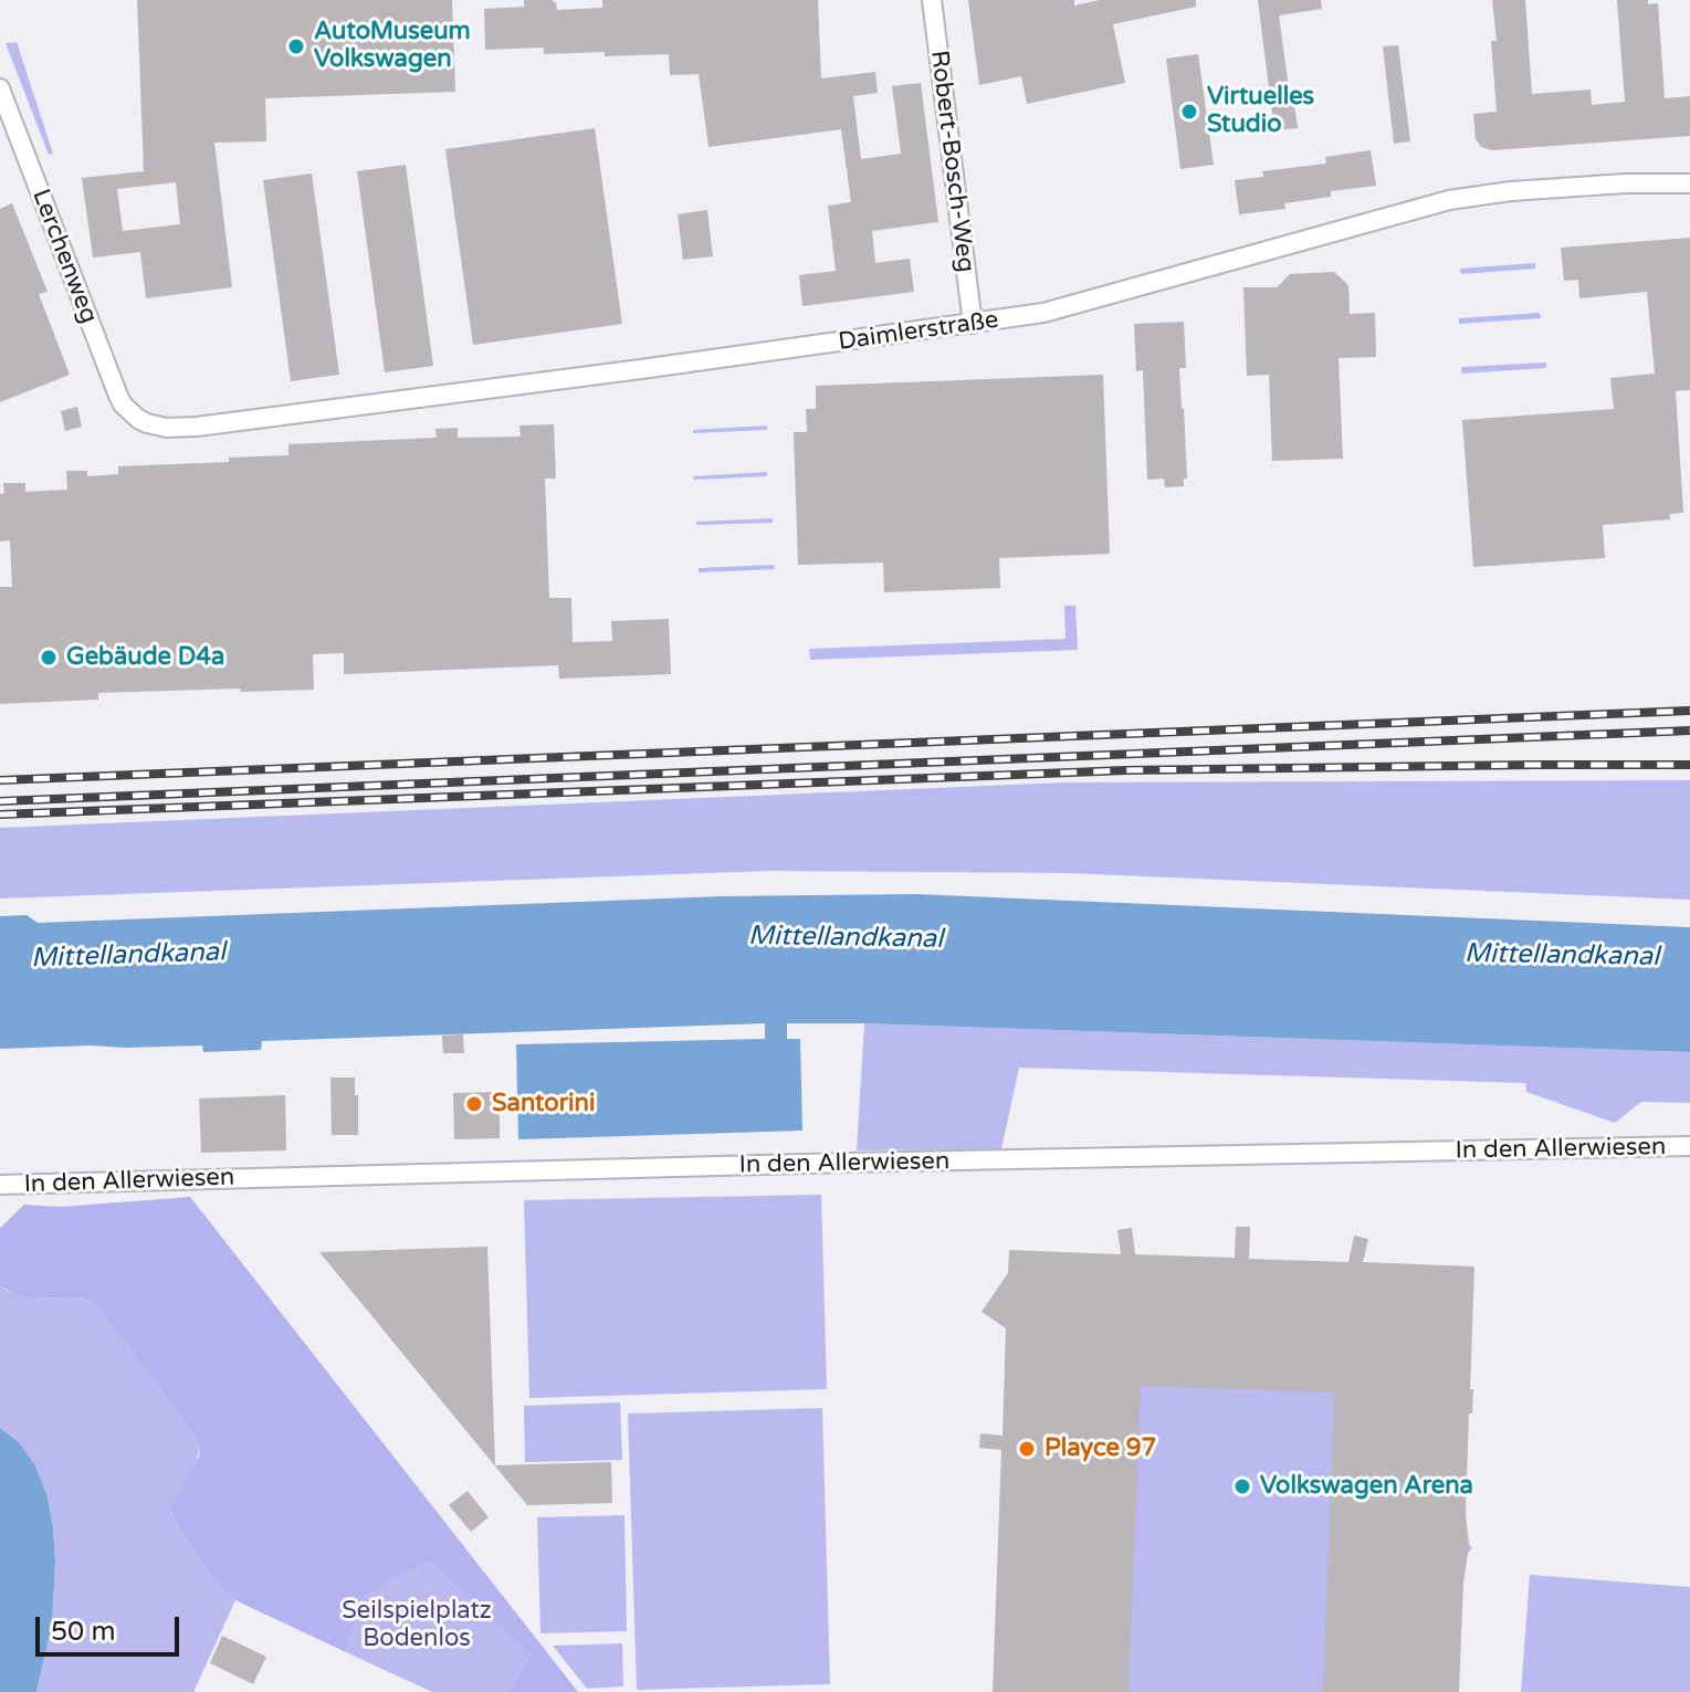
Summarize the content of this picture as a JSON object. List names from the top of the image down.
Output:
{
  "streets": {
    "street": [
      "Robert-Bosch-Weg",
      "Lerchenweg",
      "Daimlerstraße",
      "In den Allerwiesen"
    ]
  },
  "crossings": [
    ["Robert-Bosch-Weg", "Daimlerstraße"],
    ["Lerchenweg", "Daimlerstraße"]
  ],
  "water": ["Mittellandkanal"],
  "parks": ["Seilspielplatz Bodenlos"],
  "places": [
    "AutoMuseum Volkswagen",
    "Virtuelles Studio",
    "Gebäude D4a",
    "Santorini",
    "Playce 97",
    "Volkswagen Arena"
  ],
  "scale_bar": "50 m"
}
